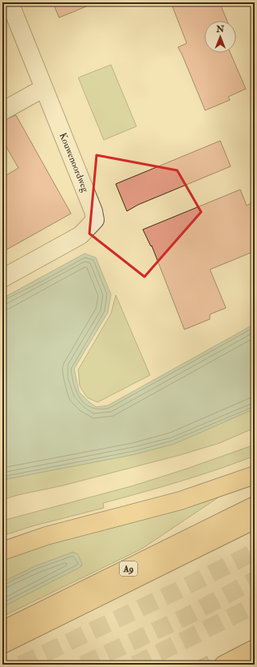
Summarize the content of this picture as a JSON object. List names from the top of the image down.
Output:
{
  "streets": {
    "highway": ["A9"],
    "street": ["Kouwenoordweg"]
  },
  "north": "top"
}
